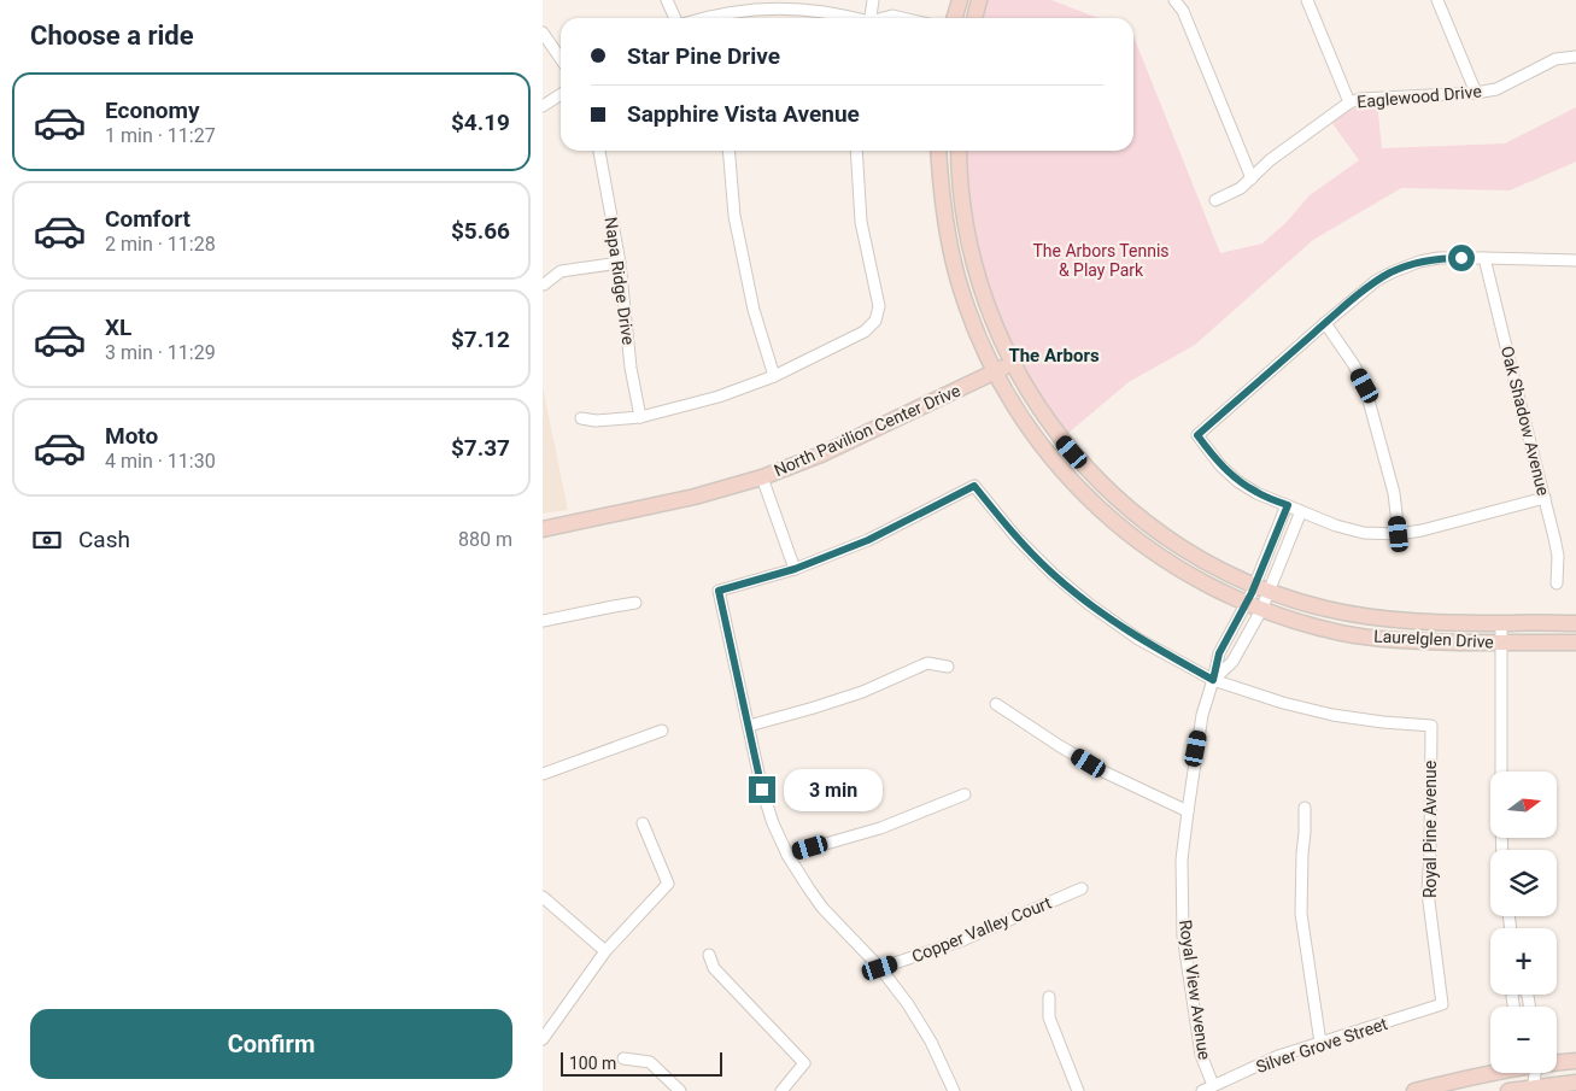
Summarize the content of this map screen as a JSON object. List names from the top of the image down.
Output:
{
  "streets": {
    "street": [
      "Eaglewood Drive",
      "Napa Ridge Drive",
      "Oak Shadow Avenue",
      "North Pavilion Center Drive",
      "Laurelglen Drive",
      "Royal Pine Avenue",
      "Copper Valley Court",
      "Royal View Avenue",
      "Silver Grove Street"
    ]
  },
  "crossings": [
    ["North Pavilion Center Drive", "Laurelglen Drive"],
    ["Laurelglen Drive", "Royal View Avenue"],
    ["Royal Pine Avenue", "Royal View Avenue"],
    ["Royal Pine Avenue", "Silver Grove Street"],
    ["Royal View Avenue", "Silver Grove Street"]
  ],
  "districts": ["The Arbors"],
  "parks": ["The Arbors Tennis & Play Park"],
  "scale_bar": "100 m",
  "north": "right",
  "page": {
    "heading": "Choose a ride",
    "banner": ["Star Pine Drive", "Sapphire Vista Avenue"],
    "list": [
      {
        "name": "Economy",
        "note": "1 min · 11:27",
        "value": "$4.19"
      },
      {
        "name": "Comfort",
        "note": "2 min · 11:28",
        "value": "$5.66"
      },
      {
        "name": "XL",
        "note": "3 min · 11:29",
        "value": "$7.12"
      },
      {
        "name": "Moto",
        "note": "4 min · 11:30",
        "value": "$7.37"
      }
    ],
    "pay": ["Cash", "880 m"],
    "bubble": "3 min",
    "map_buttons": ["+", "−"],
    "buttons": "Confirm",
    "scale": "100 m"
  }
}
